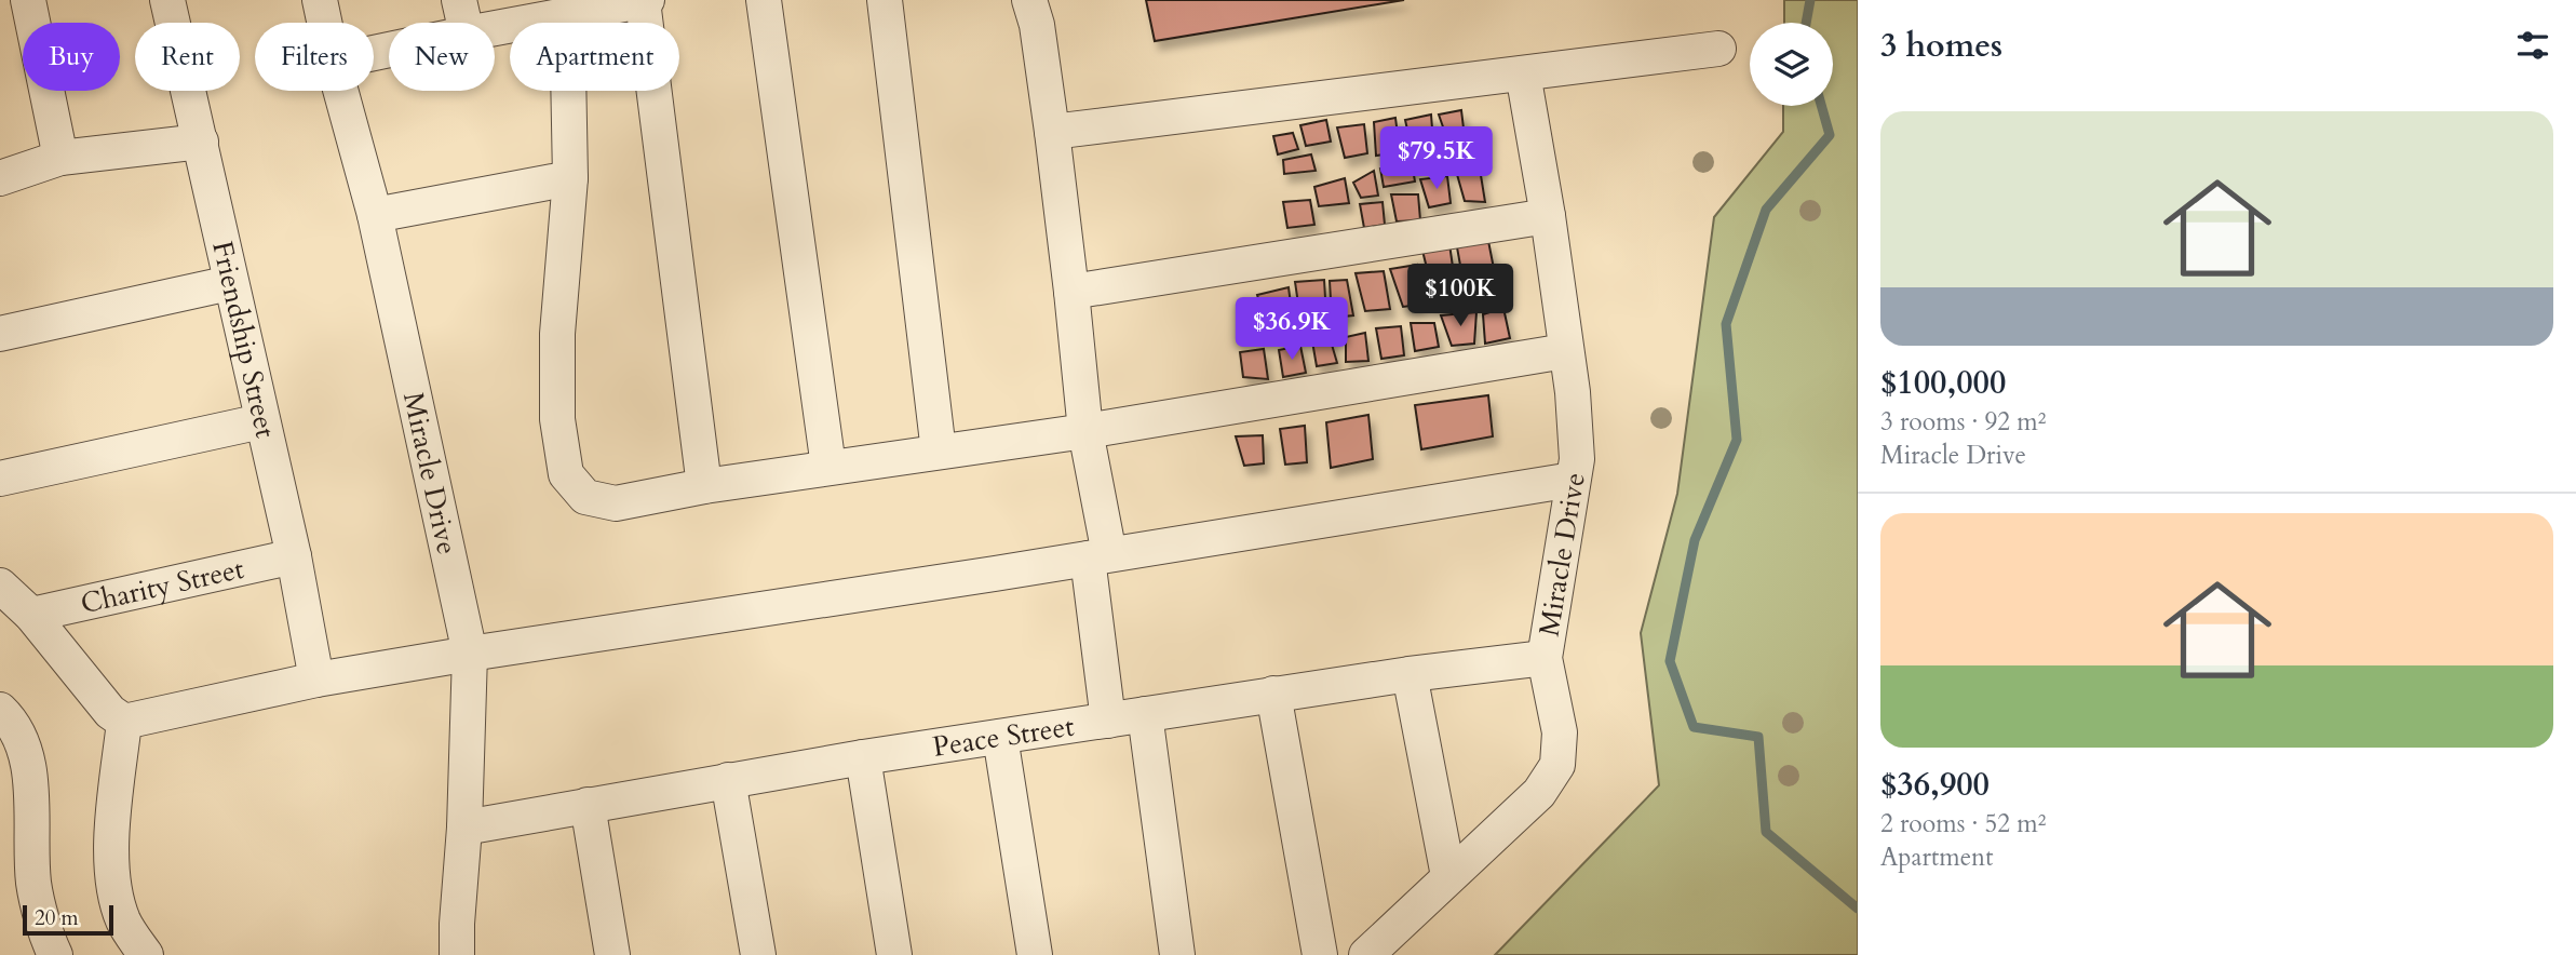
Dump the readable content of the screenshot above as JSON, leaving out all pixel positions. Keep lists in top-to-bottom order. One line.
{"streets":{"street":["Friendship Street","Miracle Drive","Charity Street","Peace Street"]},"crossings":[["Friendship Street","Charity Street"],["Miracle Drive","Peace Street"]],"scale_bar":"20 m","page":{"heading":"3 homes","chip":["Buy","Rent","Filters","New","Apartment"],"list":[{"name":"$100,000","note":"3 rooms · 92 m² · Miracle Drive"},{"name":"$36,900","note":"2 rooms · 52 m² · Apartment"}],"price":["$79.5K","$100K","$36.9K"],"scale":"20 m"}}
